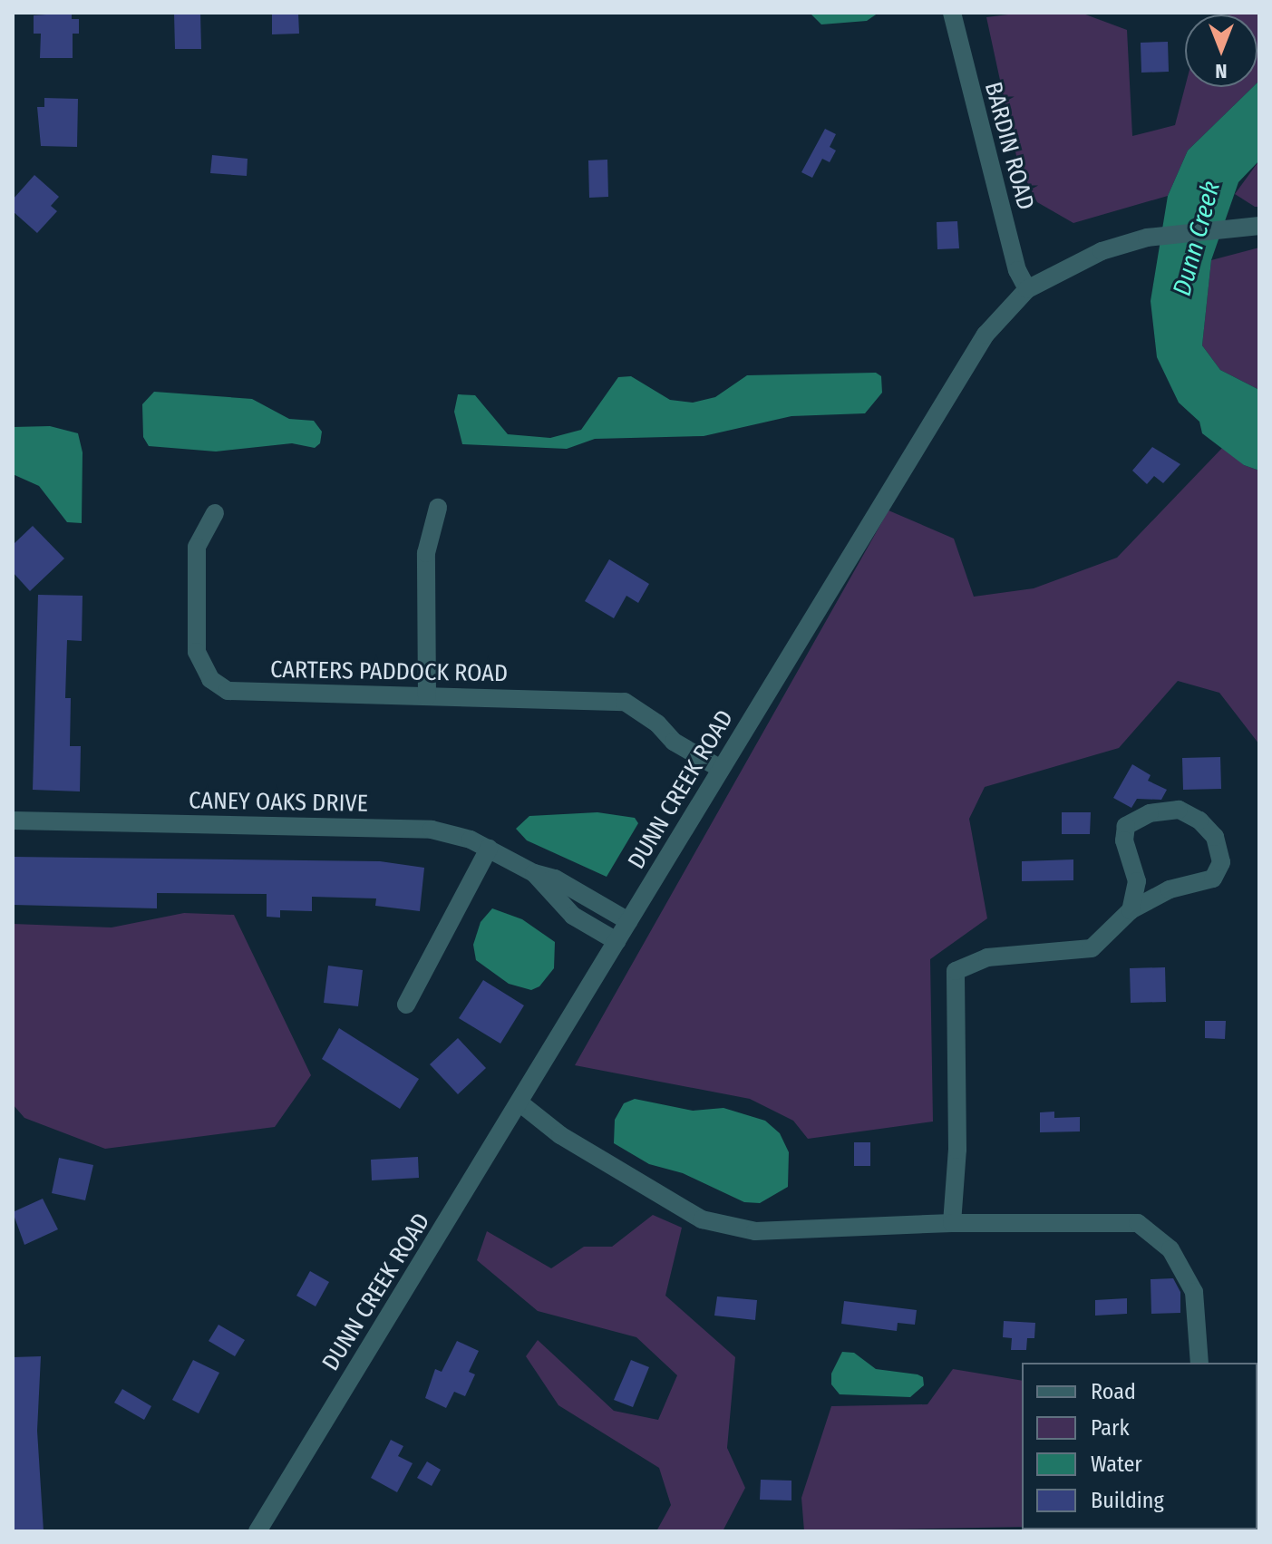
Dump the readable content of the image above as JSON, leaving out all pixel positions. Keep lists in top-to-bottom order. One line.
{"streets":{"street":["BARDIN ROAD","CARTERS PADDOCK ROAD","DUNN CREEK ROAD","CANEY OAKS DRIVE"]},"crossings":[["BARDIN ROAD","DUNN CREEK ROAD"],["CARTERS PADDOCK ROAD","DUNN CREEK ROAD"],["DUNN CREEK ROAD","CANEY OAKS DRIVE"]],"water":["Dunn Creek"],"legend":["Road","Park","Water","Building"],"north":"bottom"}
